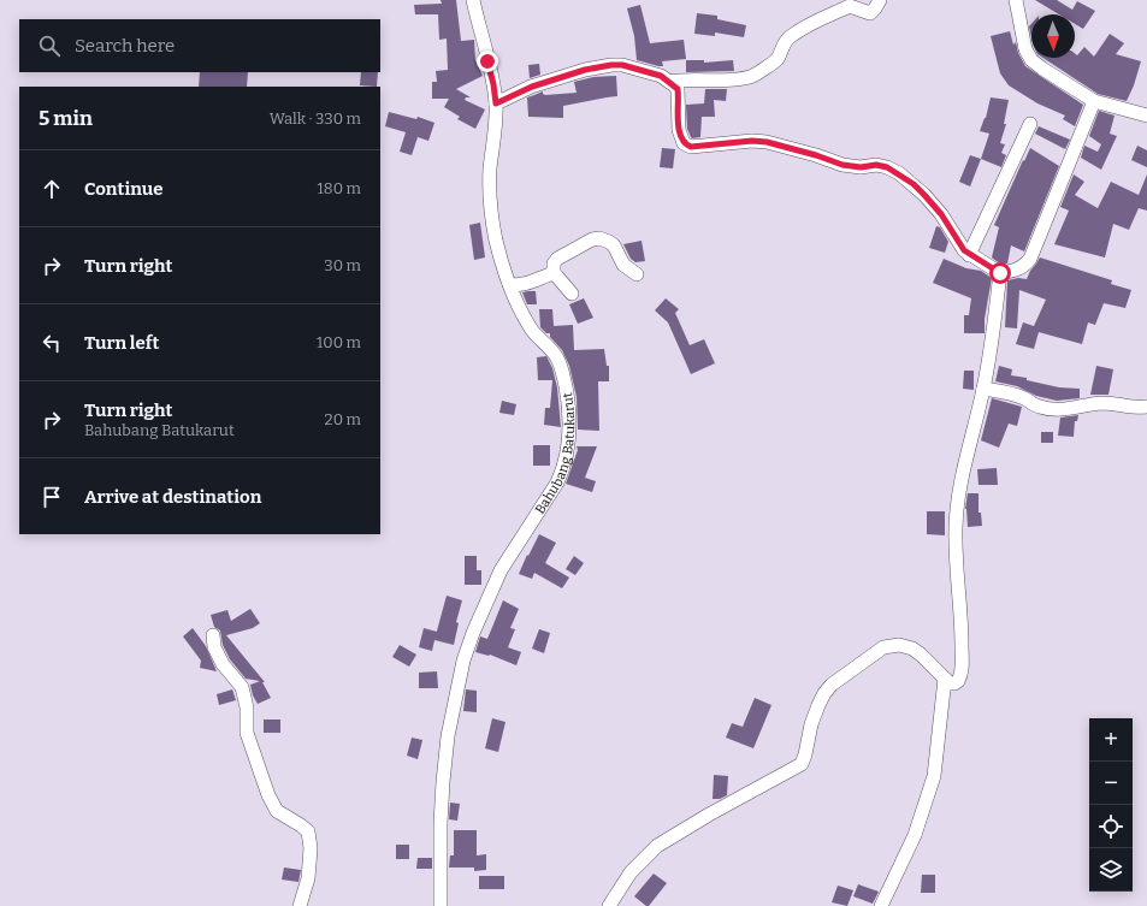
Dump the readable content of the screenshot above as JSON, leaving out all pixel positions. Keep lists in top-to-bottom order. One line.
{"streets":{"street":["Bahubang Batukarut"]},"north":"bottom","page":{"search":"Search here","heading":["5 min","Walk · 330 m"],"list":[["Continue","180 m"],["Turn right","30 m"],["Turn left","100 m"],["Turn right","Bahubang Batukarut","20 m"],"Arrive at destination"],"map_buttons":["+","−"]}}
